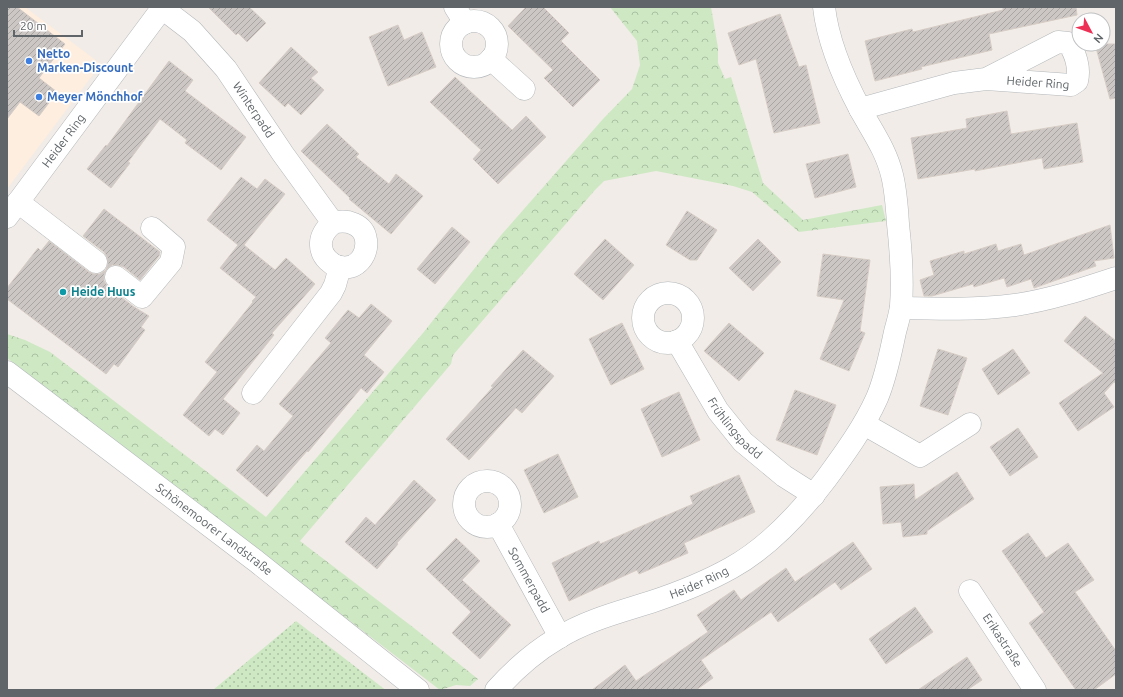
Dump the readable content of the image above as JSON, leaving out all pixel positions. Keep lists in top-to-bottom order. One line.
{"streets":{"street":["Heider Ring","Winterpadd","Frühlingspadd","Schönemoorer Landstraße","Sommerpadd","Erikastraße"]},"crossings":[["Heider Ring","Winterpadd"],["Heider Ring","Frühlingspadd"],["Heider Ring","Sommerpadd"]],"places":["Netto Marken-Discount","Meyer Mönchhof","Heide Huus"],"scale_bar":"20 m","north":"bottom right"}
